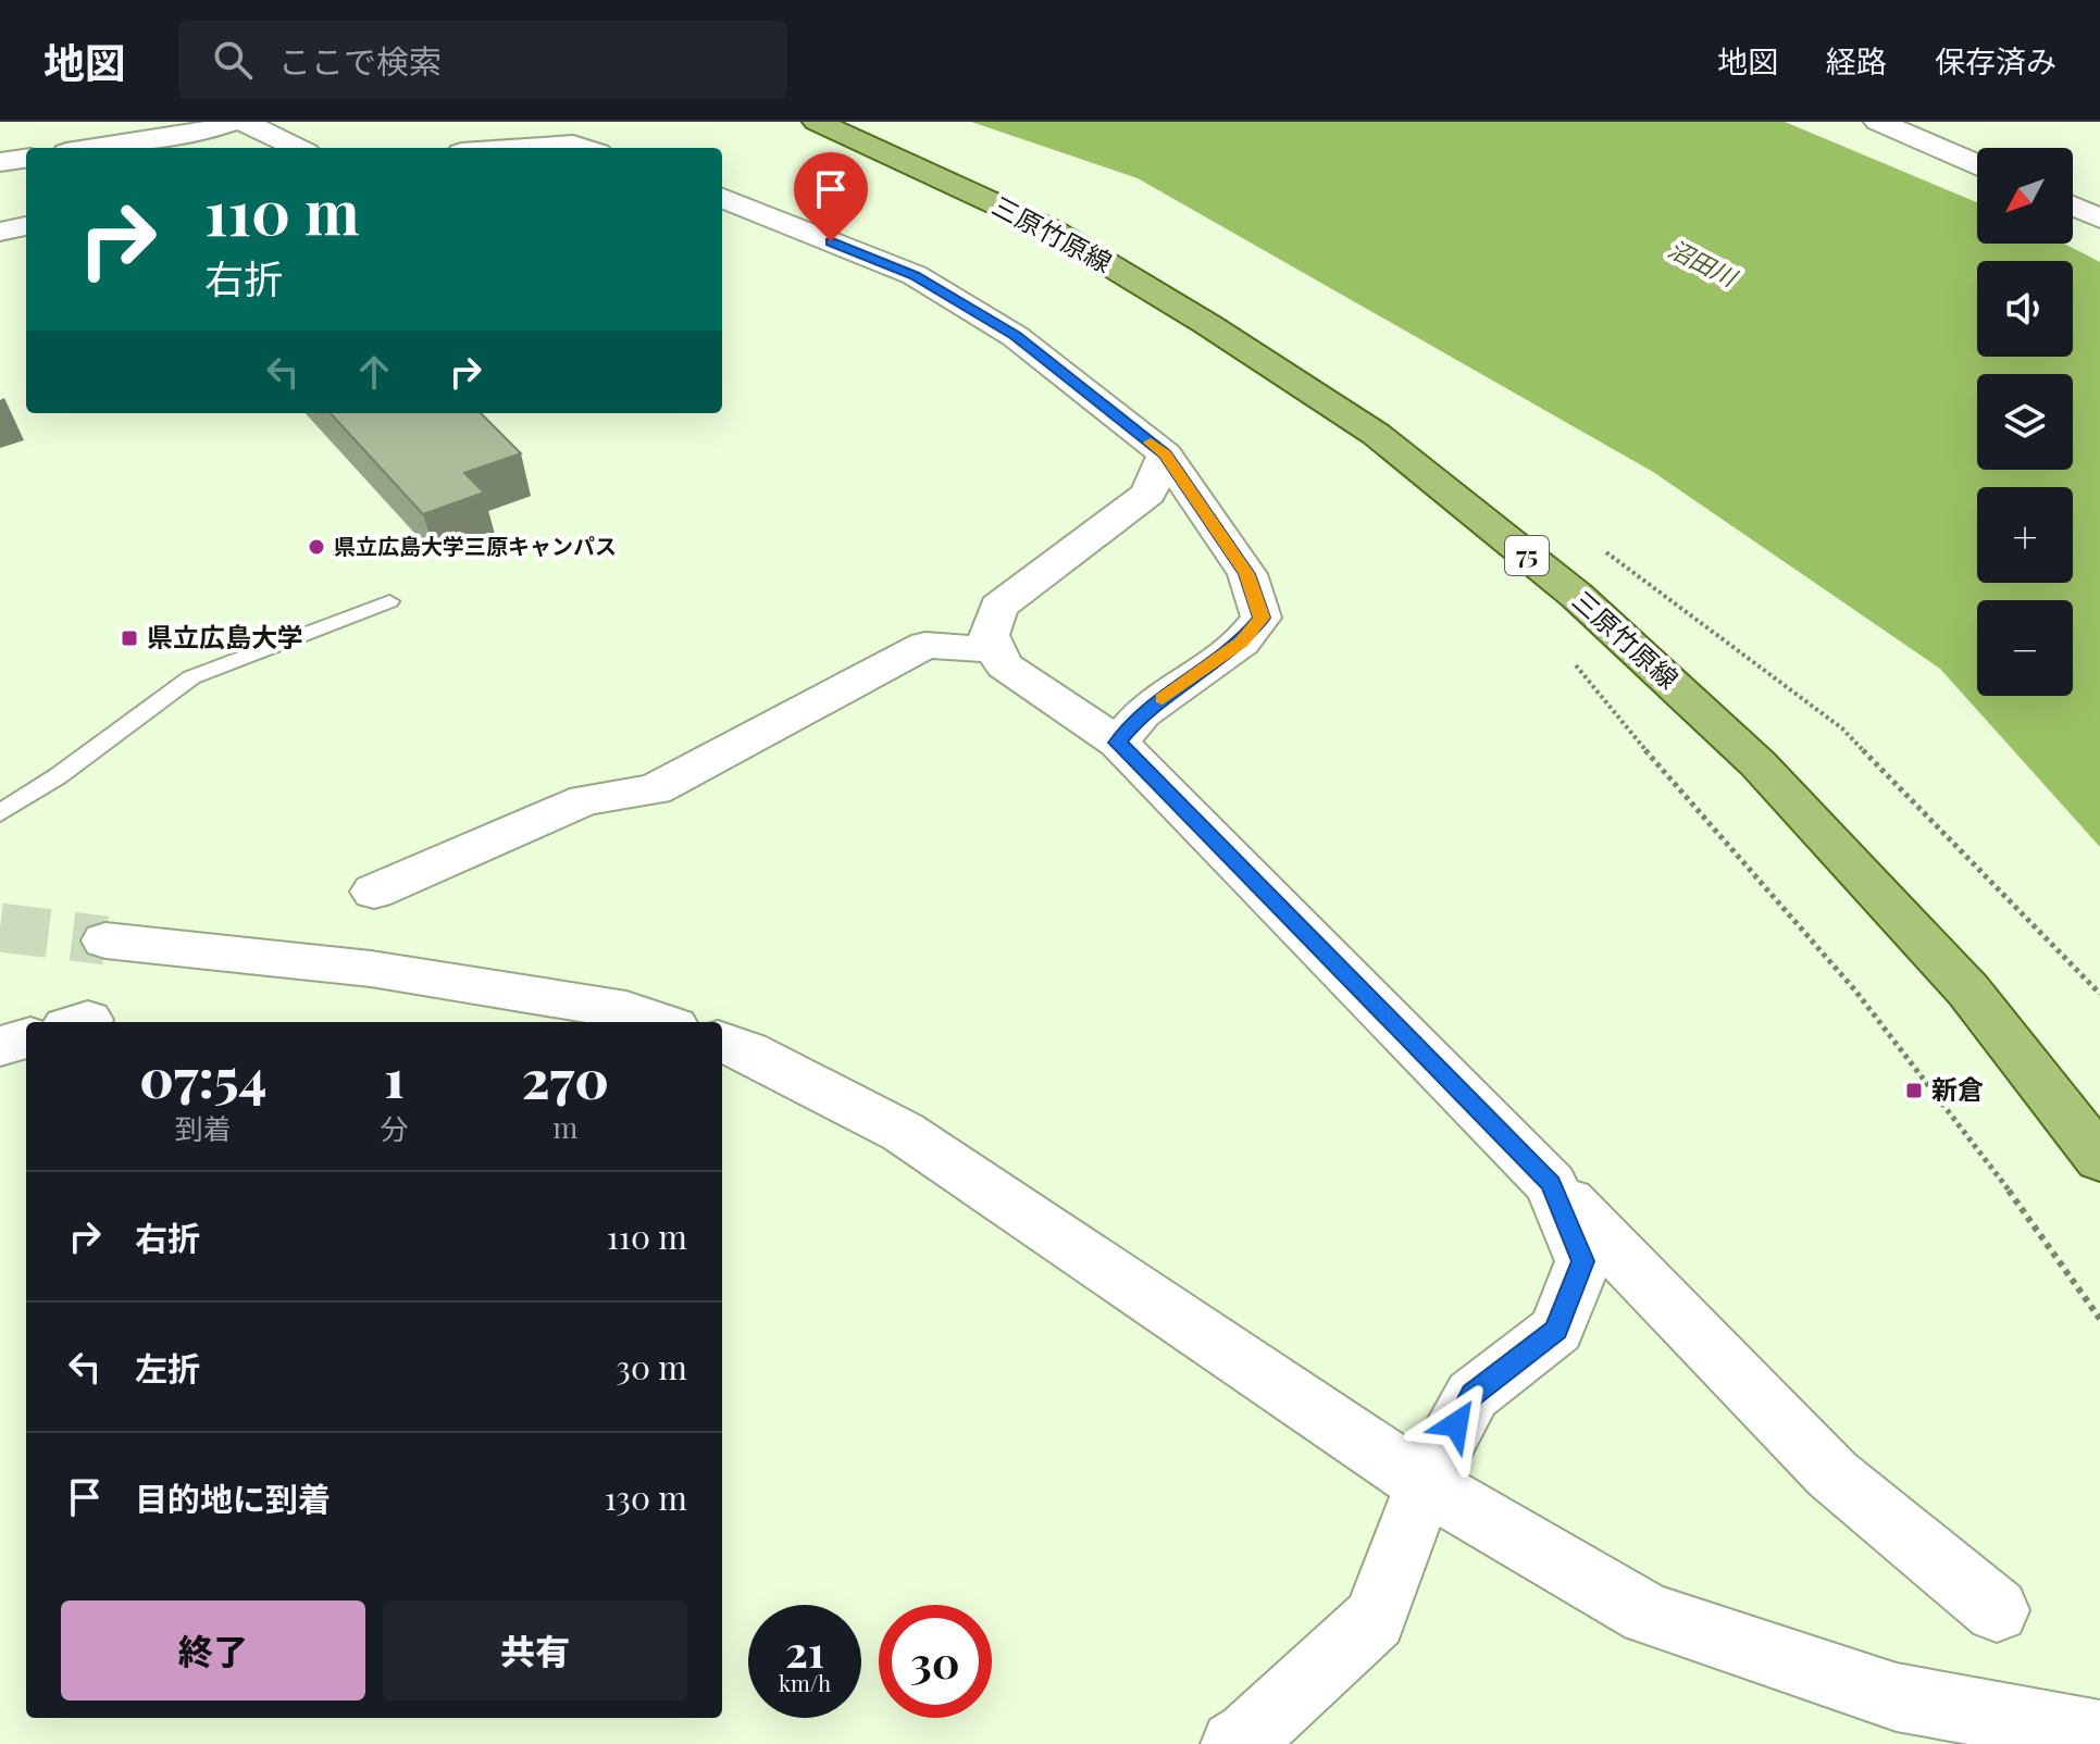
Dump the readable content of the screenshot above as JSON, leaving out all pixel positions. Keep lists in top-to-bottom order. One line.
{"streets":{"main road":["三原竹原線","75"]},"water":["沼田川"],"places":{"other":["県立広島大学三原キャンパス"],"transit":["県立広島大学","新倉"]},"north":"bottom left","page":{"header":"地図","search":"ここで検索","nav":["地図","経路","保存済み"],"map_buttons":["+","−"],"turn":["110 m","右折"],"eta":["07:54","到着","1","分","270","m"],"list":[{"name":"右折","value":"110 m"},{"name":"左折","value":"30 m"},{"name":"目的地に到着","value":"130 m"}],"buttons":["終了","共有"],"speed":"21 km/h","limit":"30"}}
